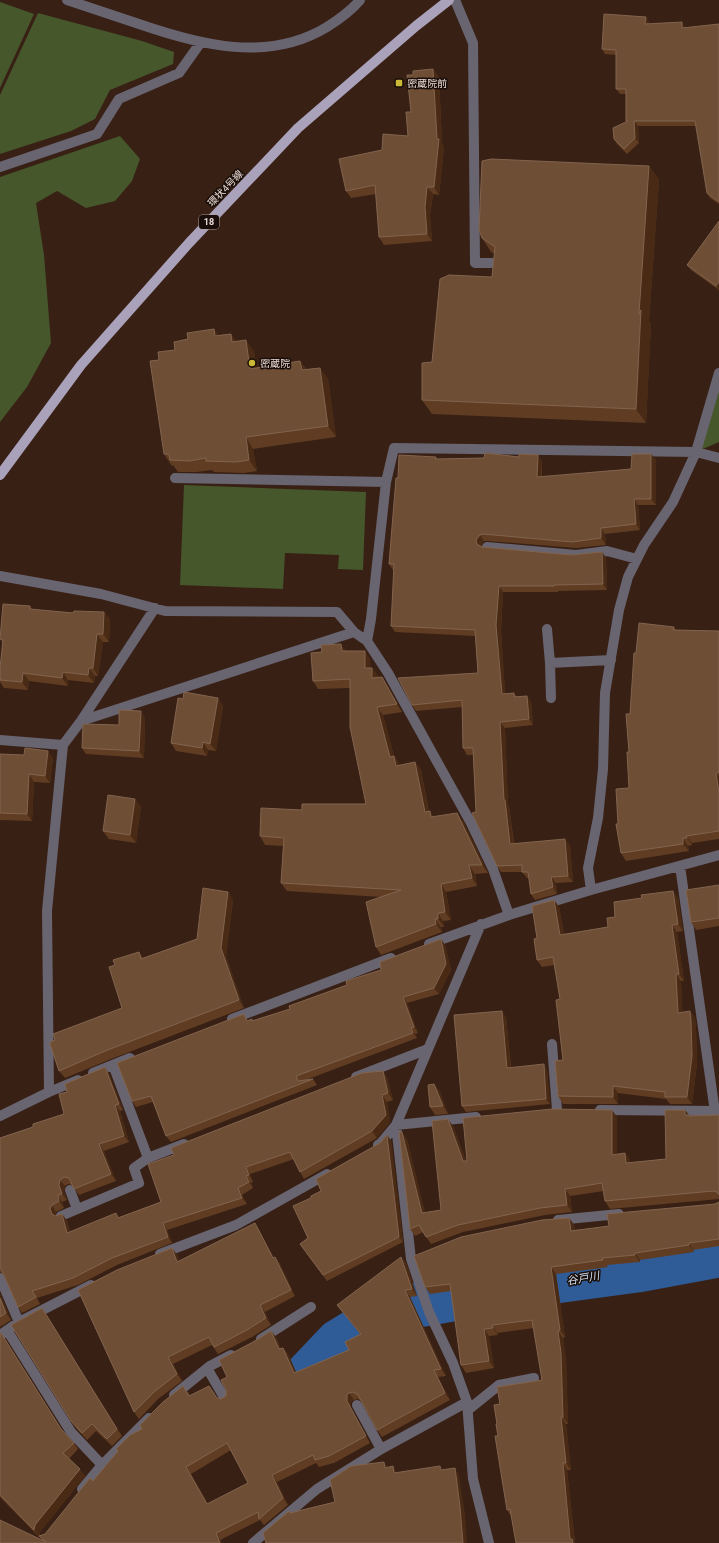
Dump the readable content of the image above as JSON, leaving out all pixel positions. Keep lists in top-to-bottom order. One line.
{"streets":{"main road":["環状4号線","18"]},"water":["谷戸川"],"places":{"transit":["密蔵院前"],"other":["密蔵院"]}}
